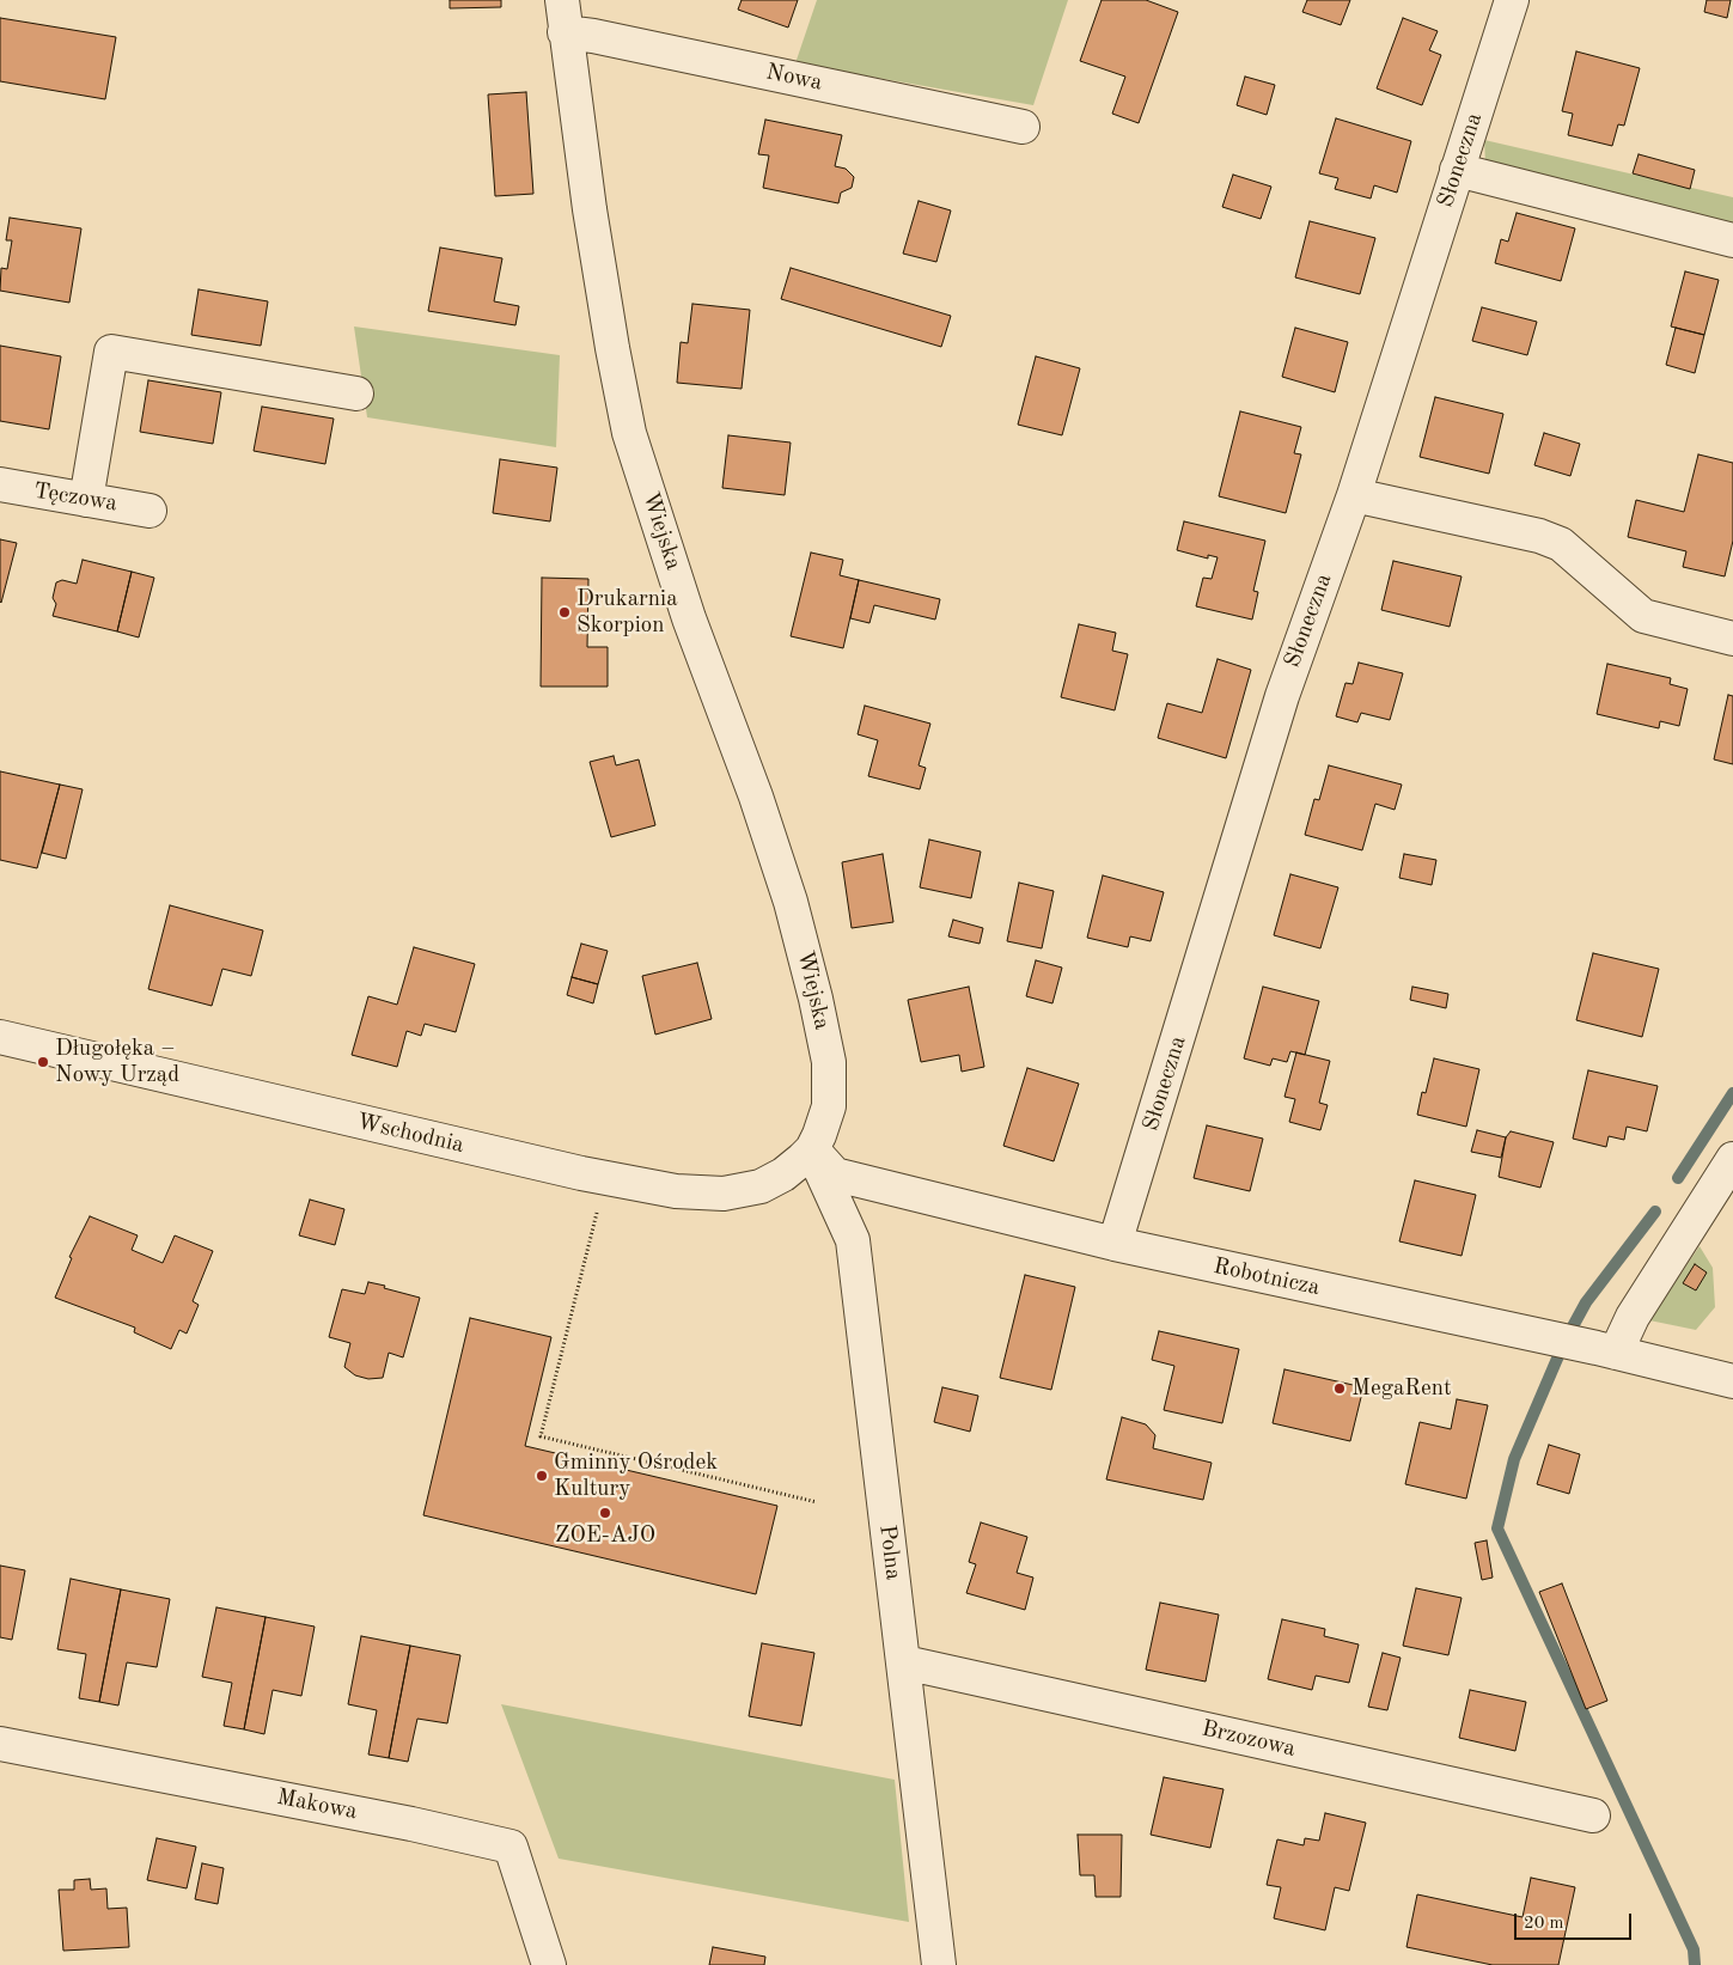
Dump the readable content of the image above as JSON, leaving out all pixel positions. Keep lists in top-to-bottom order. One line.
{"streets":{"street":["Nowa","Słoneczna","Tęczowa","Wiejska","Wschodnia","Robotnicza","Polna","Brzozowa","Makowa"]},"crossings":[["Nowa","Wiejska"],["Słoneczna","Robotnicza"],["Wiejska","Wschodnia"],["Wiejska","Robotnicza"],["Wiejska","Polna"],["Wschodnia","Robotnicza"],["Wschodnia","Polna"],["Robotnicza","Polna"],["Polna","Brzozowa"]],"places":["Drukarnia Skorpion","Długołęka – Nowy Urząd","MegaRent","Gminny Ośrodek Kultury","ZOE-AJO"],"scale_bar":"20 m"}
